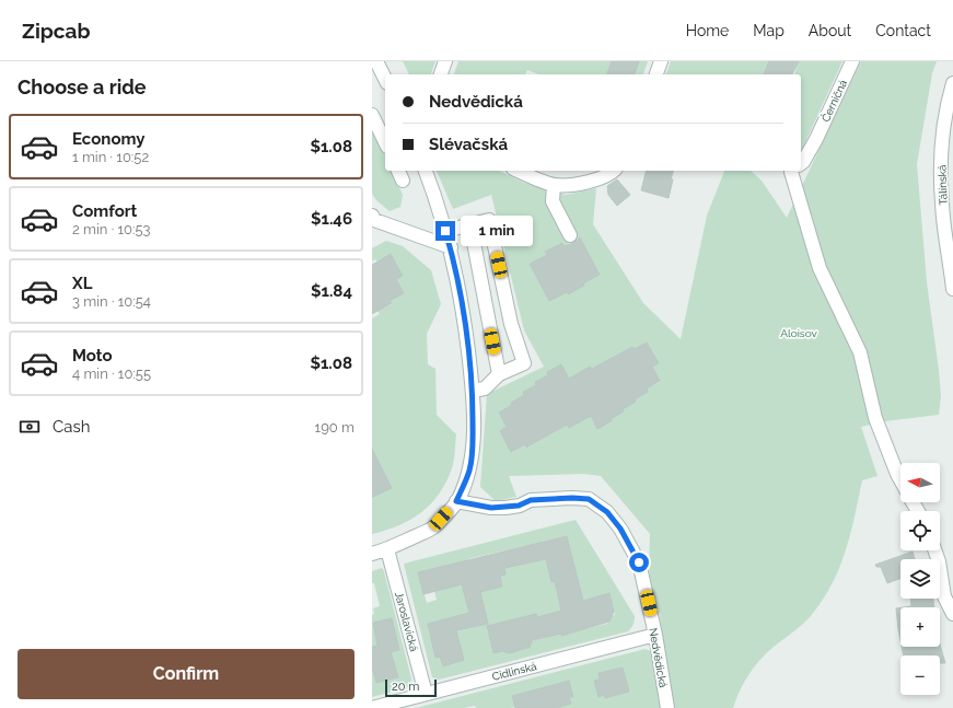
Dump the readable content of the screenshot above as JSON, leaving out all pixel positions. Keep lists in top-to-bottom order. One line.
{"streets":{"street":["Černičná","Tálínská","Jaroslavická","Nedvědická","Cidlinská"]},"crossings":[["Jaroslavická","Cidlinská"],["Nedvědická","Cidlinská"]],"parks":["Aloisov"],"scale_bar":"20 m","north":"left","page":{"header":"Zipcab","nav":["Home","Map","About","Contact"],"heading":"Choose a ride","banner":["Nedvědická","Slévačská"],"list":[{"name":"Economy","note":"1 min · 10:52","value":"$1.08"},{"name":"Comfort","note":"2 min · 10:53","value":"$1.46"},{"name":"XL","note":"3 min · 10:54","value":"$1.84"},{"name":"Moto","note":"4 min · 10:55","value":"$1.08"}],"bubble":"1 min","pay":["Cash","190 m"],"map_buttons":["+","−"],"buttons":"Confirm","scale":"20 m"}}
